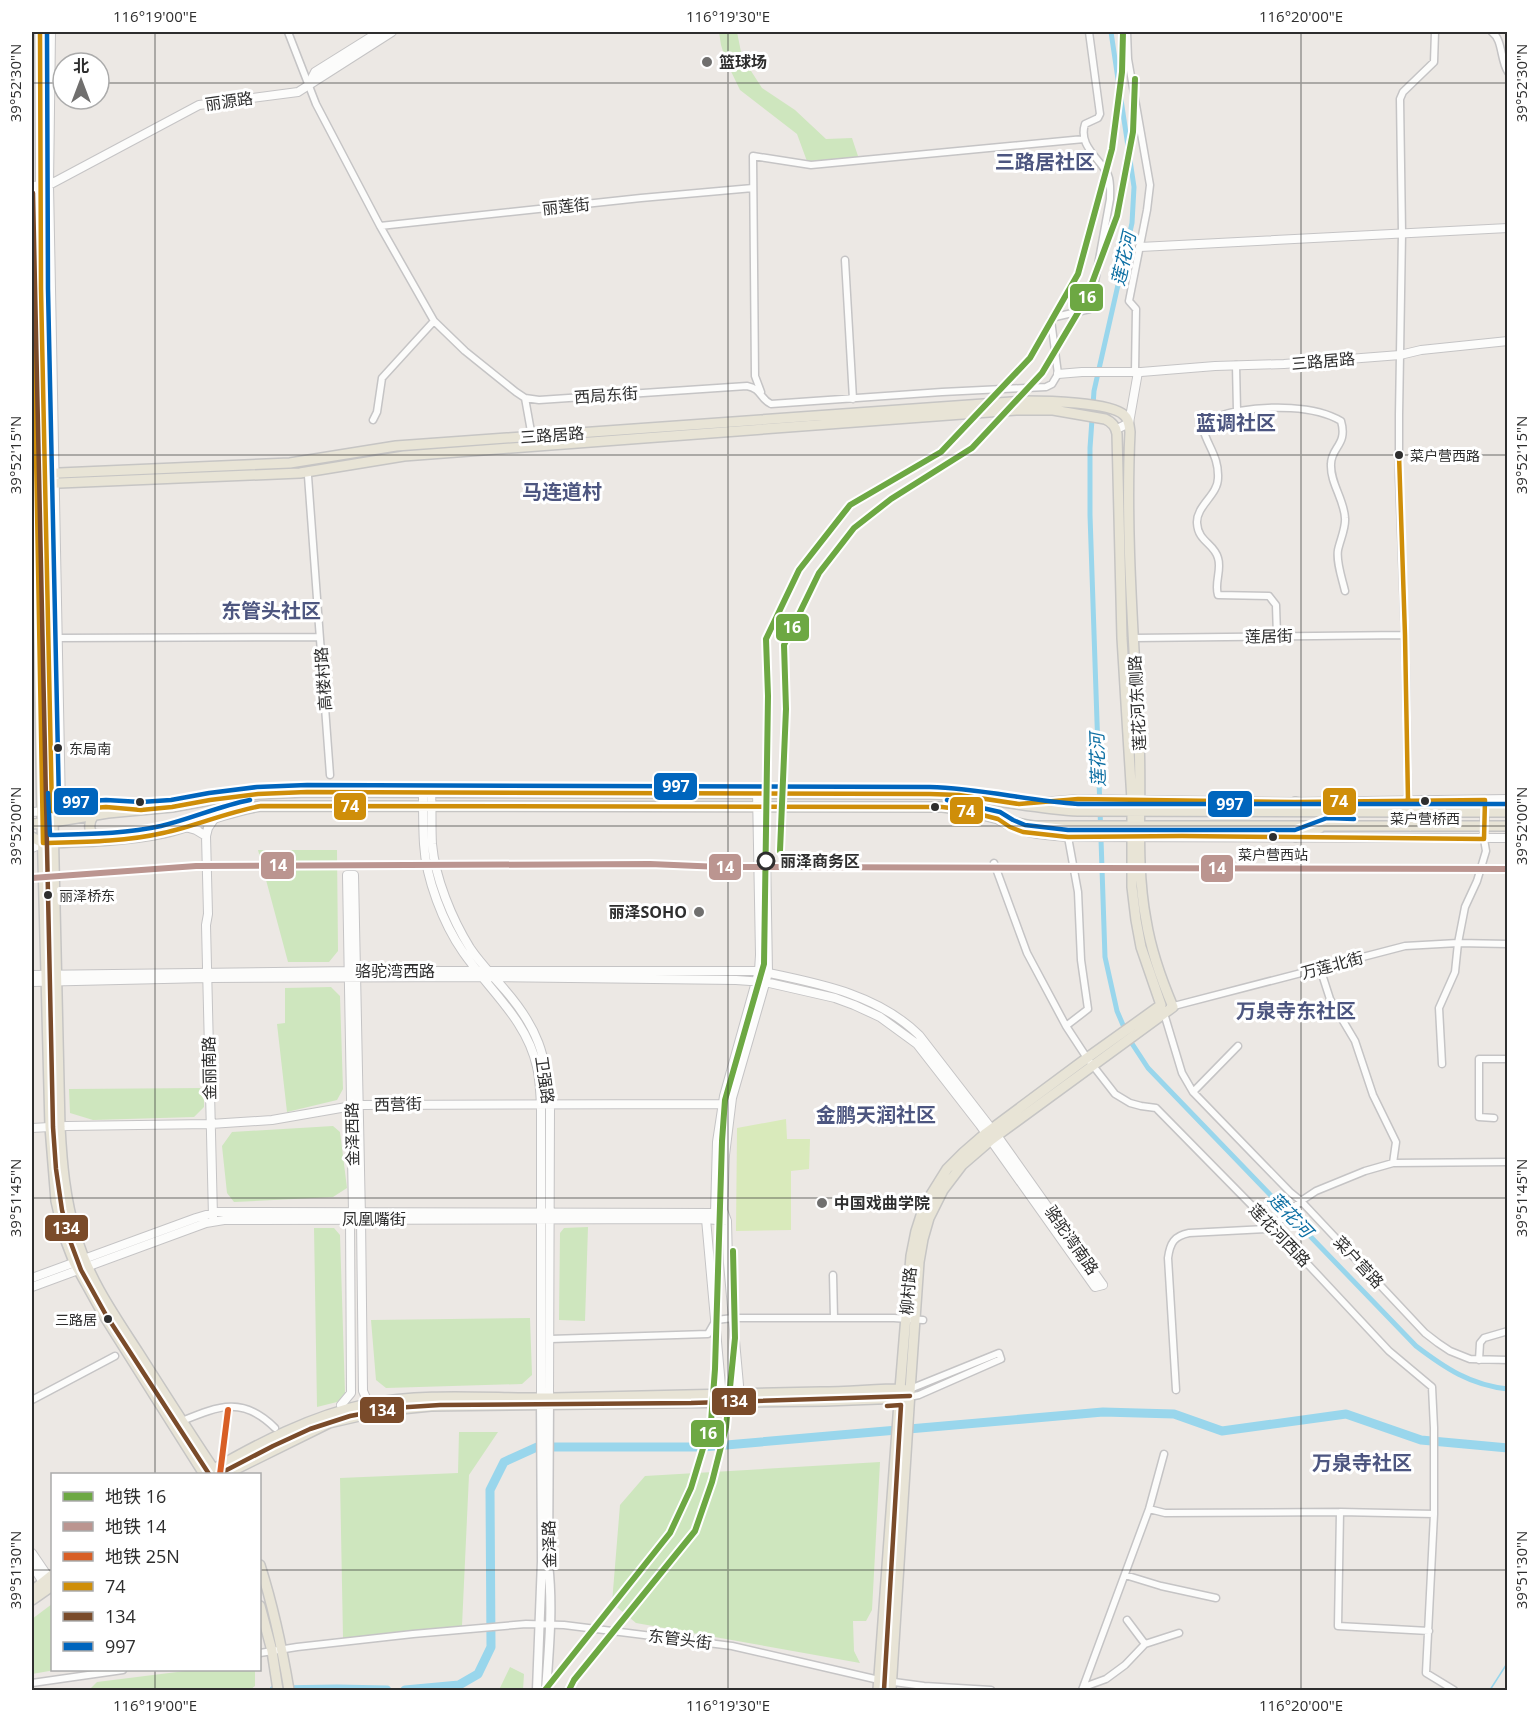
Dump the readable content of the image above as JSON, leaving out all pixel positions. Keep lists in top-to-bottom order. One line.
{"streets":{"main road":["三路居路","莲花河东侧路","柳村路","金泽路"],"street":["丽源路","丽莲街","西局东街","莲居街","高楼村路","万莲北街","骆驼湾西路","金丽南路","卫强路","西营街","金泽西路","凤凰嘴街","莲花河西路","骆驼湾南路","菜户营路","东管头街"]},"crossings":[["三路居路","西局东街"],["莲居街","莲花河东侧路"],["莲花河东侧路","万莲北街"],["莲花河东侧路","菜户营路"],["莲花河东侧路","柳村路"],["万莲北街","柳村路"],["骆驼湾西路","金丽南路"],["骆驼湾西路","卫强路"],["骆驼湾西路","金泽西路"],["骆驼湾西路","骆驼湾南路"],["金丽南路","西营街"],["金丽南路","凤凰嘴街"],["卫强路","西营街"],["卫强路","凤凰嘴街"],["卫强路","金泽路"],["西营街","金泽西路"],["金泽西路","凤凰嘴街"],["莲花河西路","柳村路"],["骆驼湾南路","柳村路"],["菜户营路","柳村路"],["柳村路","东管头街"],["金泽路","东管头街"]],"districts":["三路居社区","蓝调社区","马连道村","东管头社区","万泉寺东社区","金鹏天润社区","万泉寺社区"],"water":["莲花河"],"places":["篮球场","菜户营西路","东局南","菜户营桥西","菜户营西站","丽泽商务区","丽泽桥东","丽泽SOHO","中国戏曲学院","三路居"],"lines":["metro line 16","transit line 74","transit line 997","transit line 134","metro line 14","metro line 25N"],"legend":["地铁 16","地铁 14","地铁 25N","74","134","997"],"north":"top","coordinates":["116°19'00\"E","116°19'30\"E","116°20'00\"E","39°52'30\"N","39°52'15\"N","39°52'00\"N","39°51'45\"N","39°51'30\"N"]}
